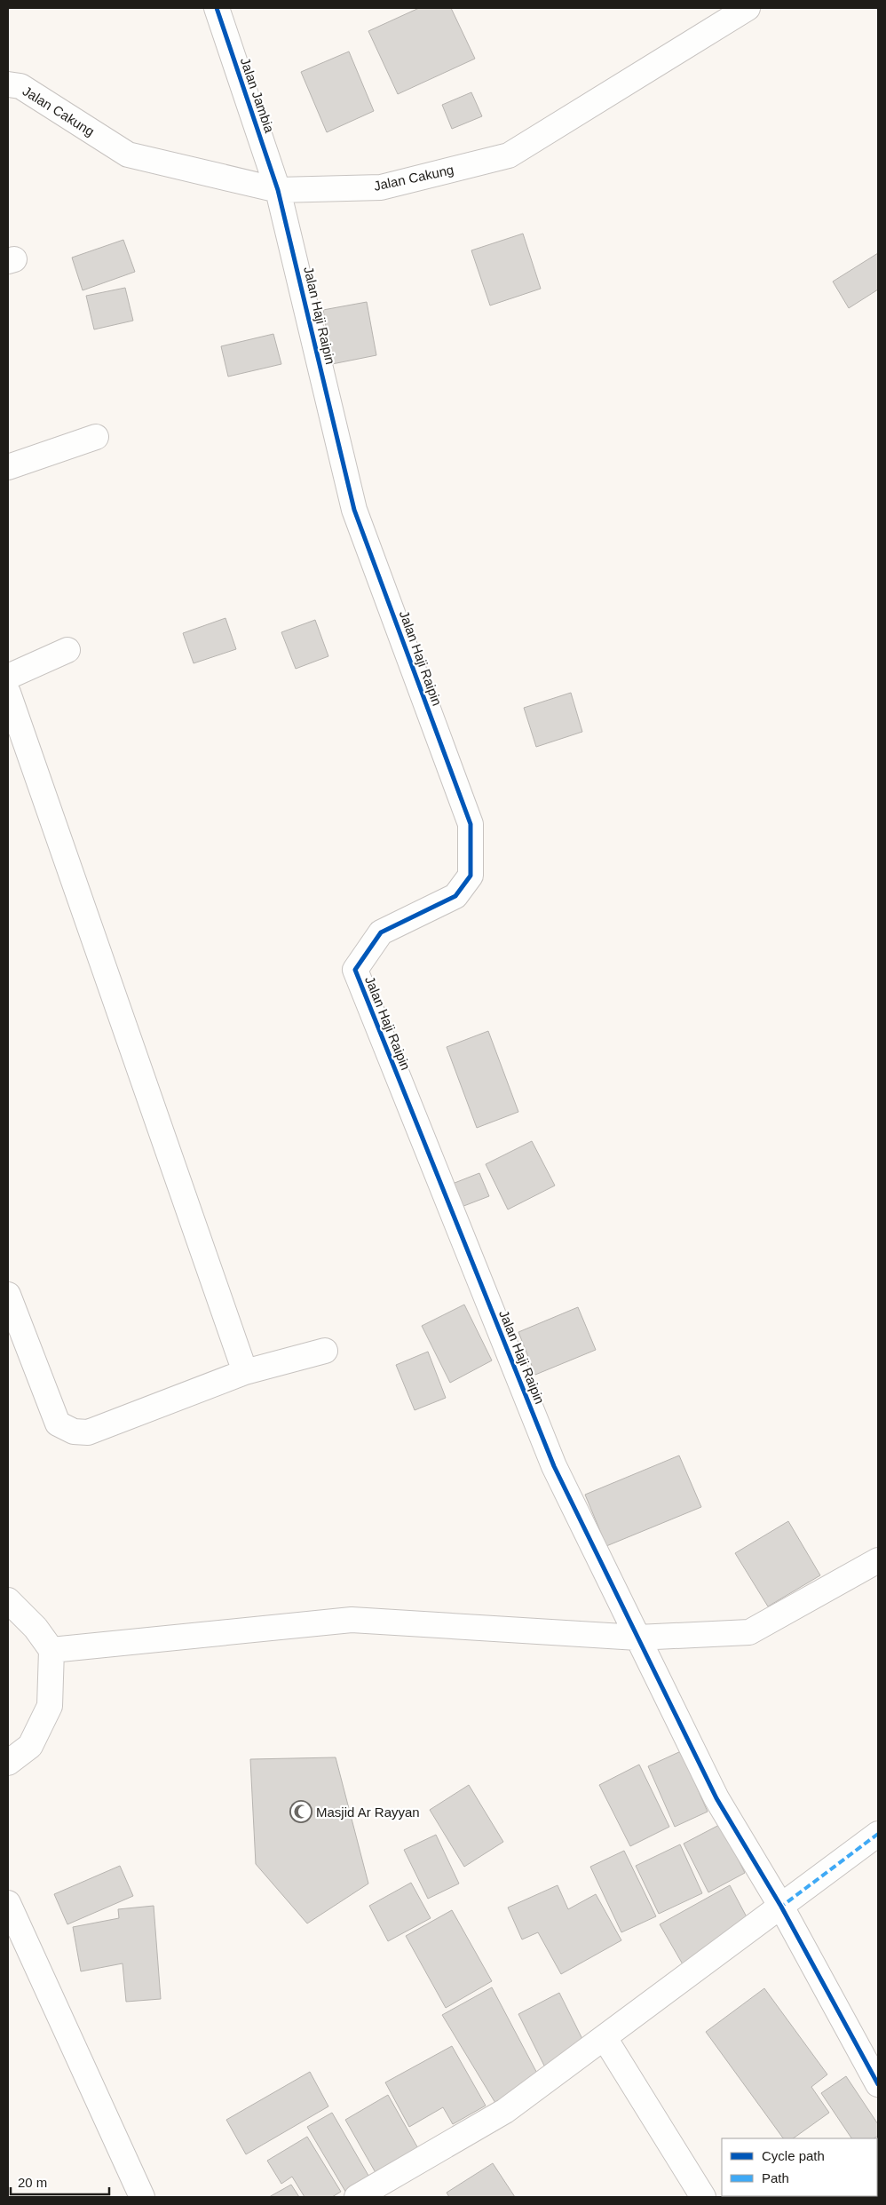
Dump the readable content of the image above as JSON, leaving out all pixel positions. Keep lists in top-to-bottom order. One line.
{"streets":{"street":["Jalan Jambia","Jalan Cakung","Jalan Haji Raipin"]},"crossings":[["Jalan Jambia","Jalan Cakung"],["Jalan Jambia","Jalan Haji Raipin"],["Jalan Cakung","Jalan Haji Raipin"]],"places":{"mosque":["Masjid Ar Rayyan"]},"legend":["Cycle path","Path"],"scale_bar":"20 m"}
